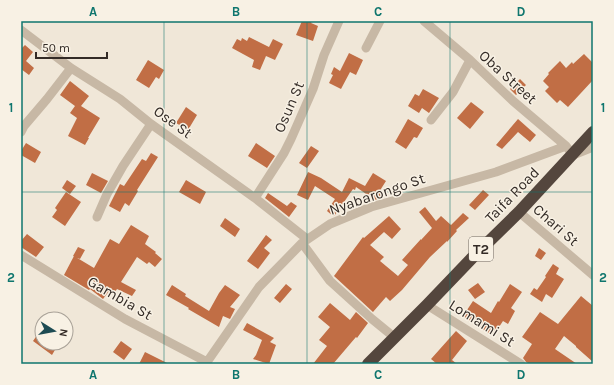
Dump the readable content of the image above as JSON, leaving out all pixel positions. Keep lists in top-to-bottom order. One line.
{"streets":{"highway":["Taifa Road","T2"],"street":["Oba Street","Osun St","Ose St","Nyabarongo St","Chari St","Gambia St","Lomami St"]},"crossings":[["Oba Street","Nyabarongo St"],["Oba Street","Taifa Road"],["Osun St","Ose St"],["Ose St","Nyabarongo St"],["Ose St","Taifa Road"],["Nyabarongo St","Taifa Road"],["Nyabarongo St","Gambia St"],["Taifa Road","Chari St"],["Taifa Road","Lomami St"]],"scale_bar":"50 m","north":"right","grid":{"columns":["A","B","C","D"],"rows":["1","2"]}}
